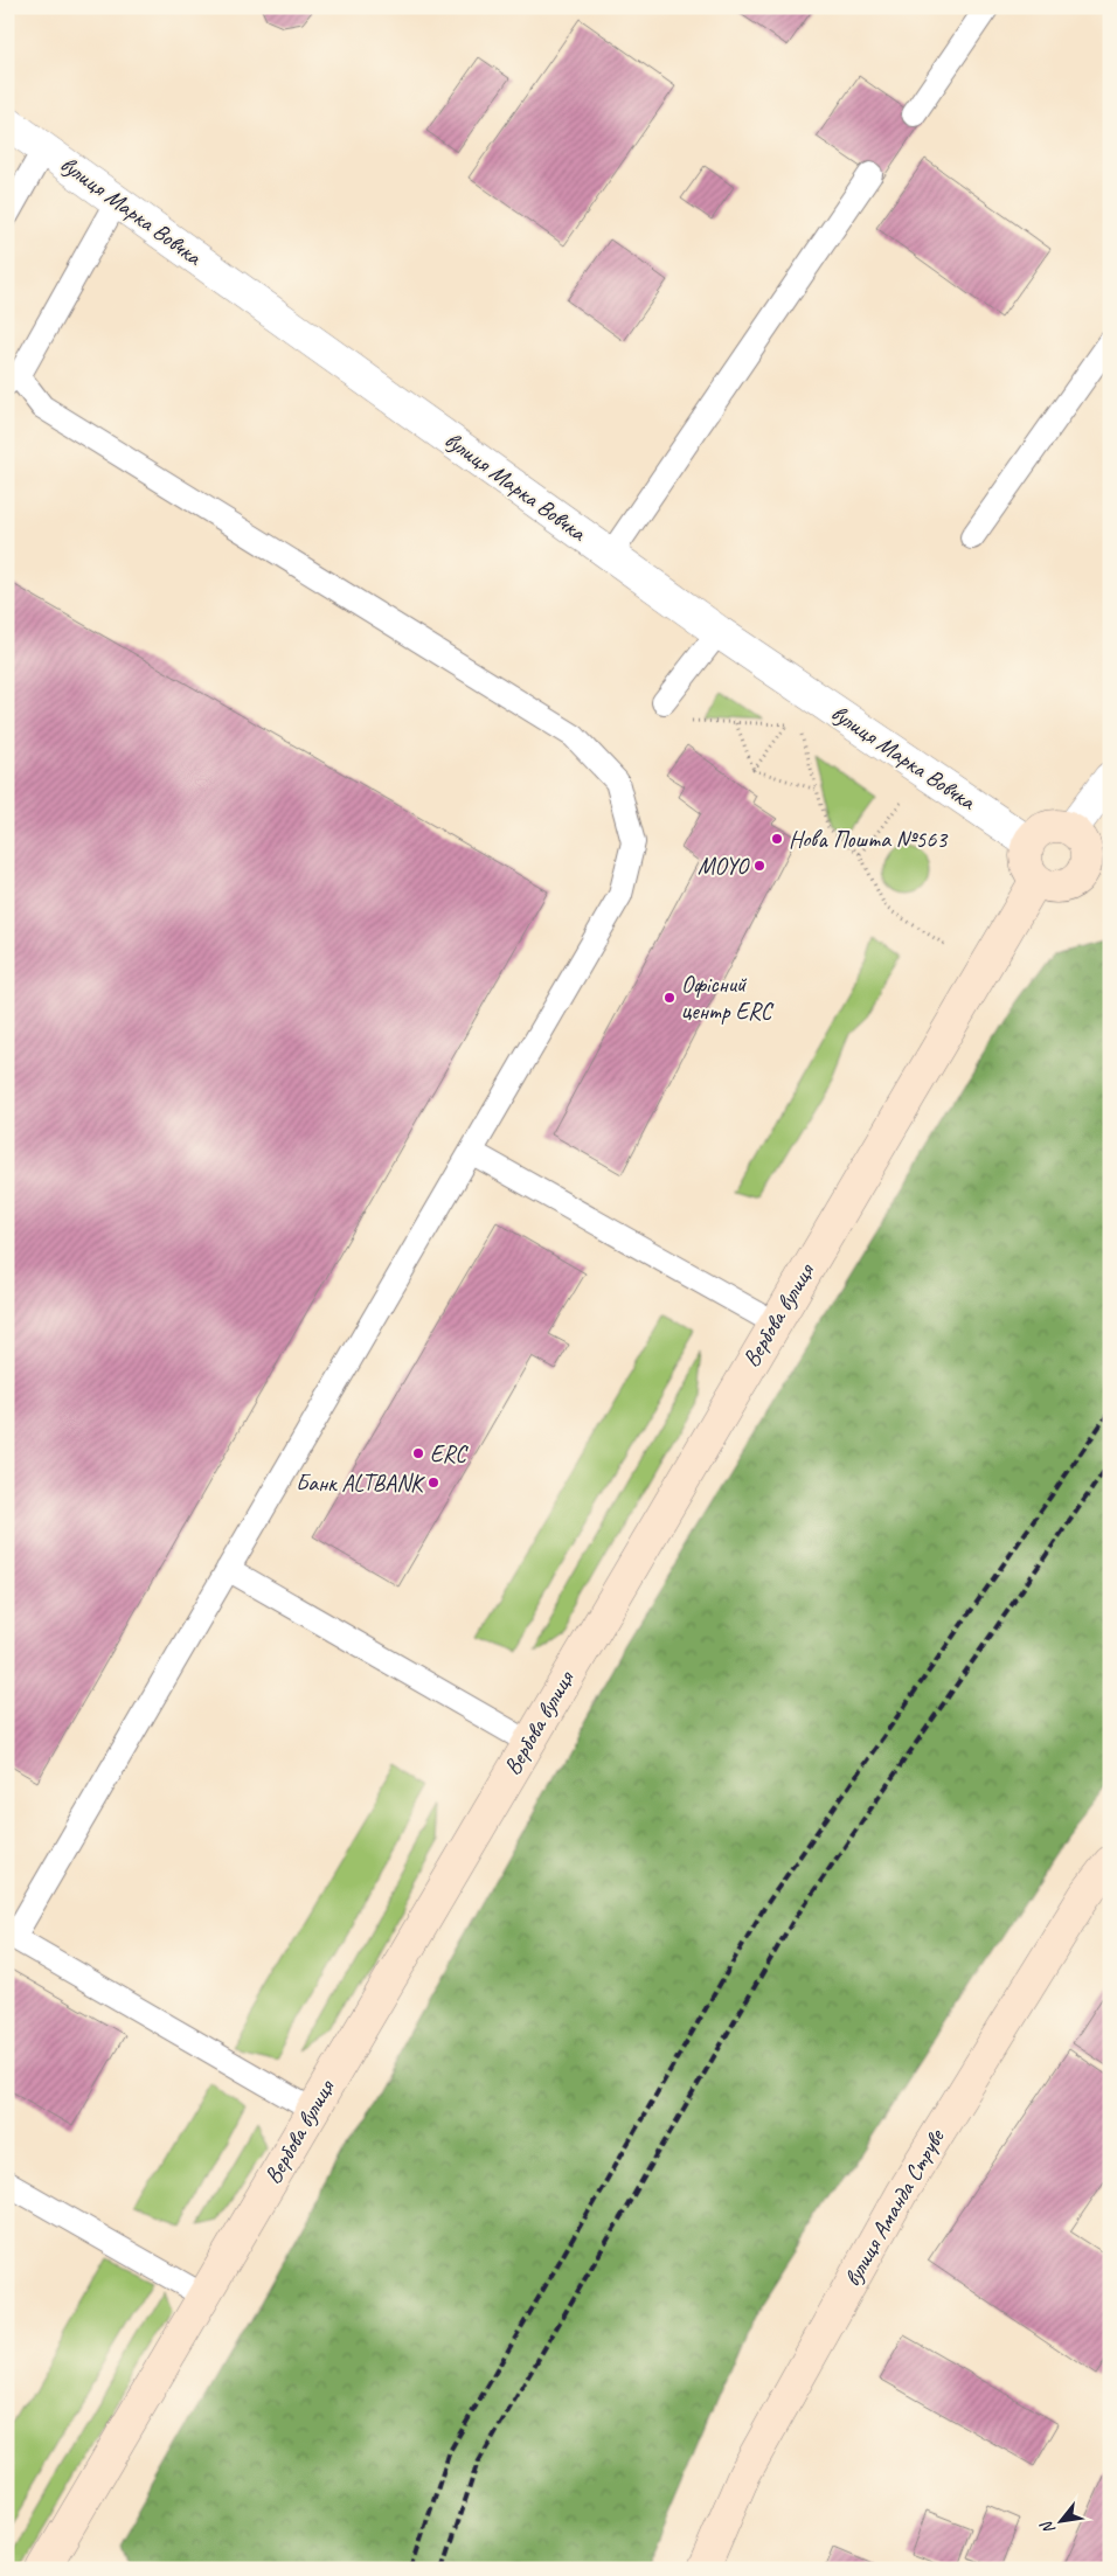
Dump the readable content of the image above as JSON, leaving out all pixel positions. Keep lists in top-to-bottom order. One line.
{"streets":{"main road":["Вербова вулиця","вулиця Аманда Струве"],"street":["вулиця Марка Вовчка"]},"crossings":[["вулиця Марка Вовчка","Вербова вулиця"]],"places":["Нова Пошта №563","MOYO","Офісний центр ERC","ERC","Банк ALTBANK"],"north":"bottom left"}
